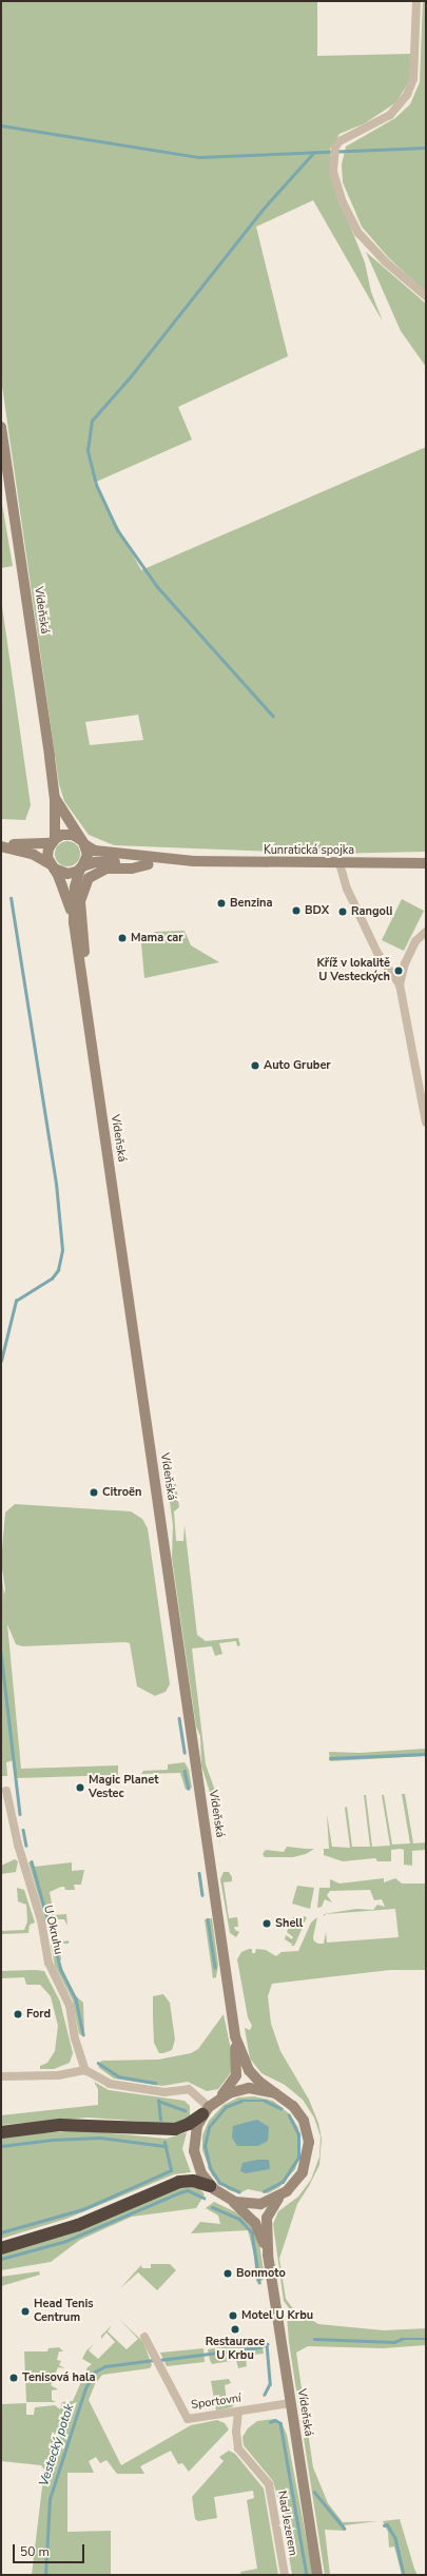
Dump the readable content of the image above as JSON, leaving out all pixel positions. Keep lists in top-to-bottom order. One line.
{"streets":{"main road":["Vídeňská","Kunratická spojka"],"street":["U Okruhu","Sportovní","Nad Jezerem"]},"crossings":[["Vídeňská","Kunratická spojka"],["Vídeňská","Sportovní"],["Sportovní","Nad Jezerem"]],"water":["Vestecký potok"],"places":["Benzina","BDX","Rangoli","Mama car","Kříž v lokalitě U Vesteckých","Auto Gruber","Citroën","Magic Planet Vestec","Shell","Ford","Bonmoto","Head Tenis Centrum","Motel U Krbu","Restaurace U Krbu","Tenisová hala"],"scale_bar":"50 m"}
